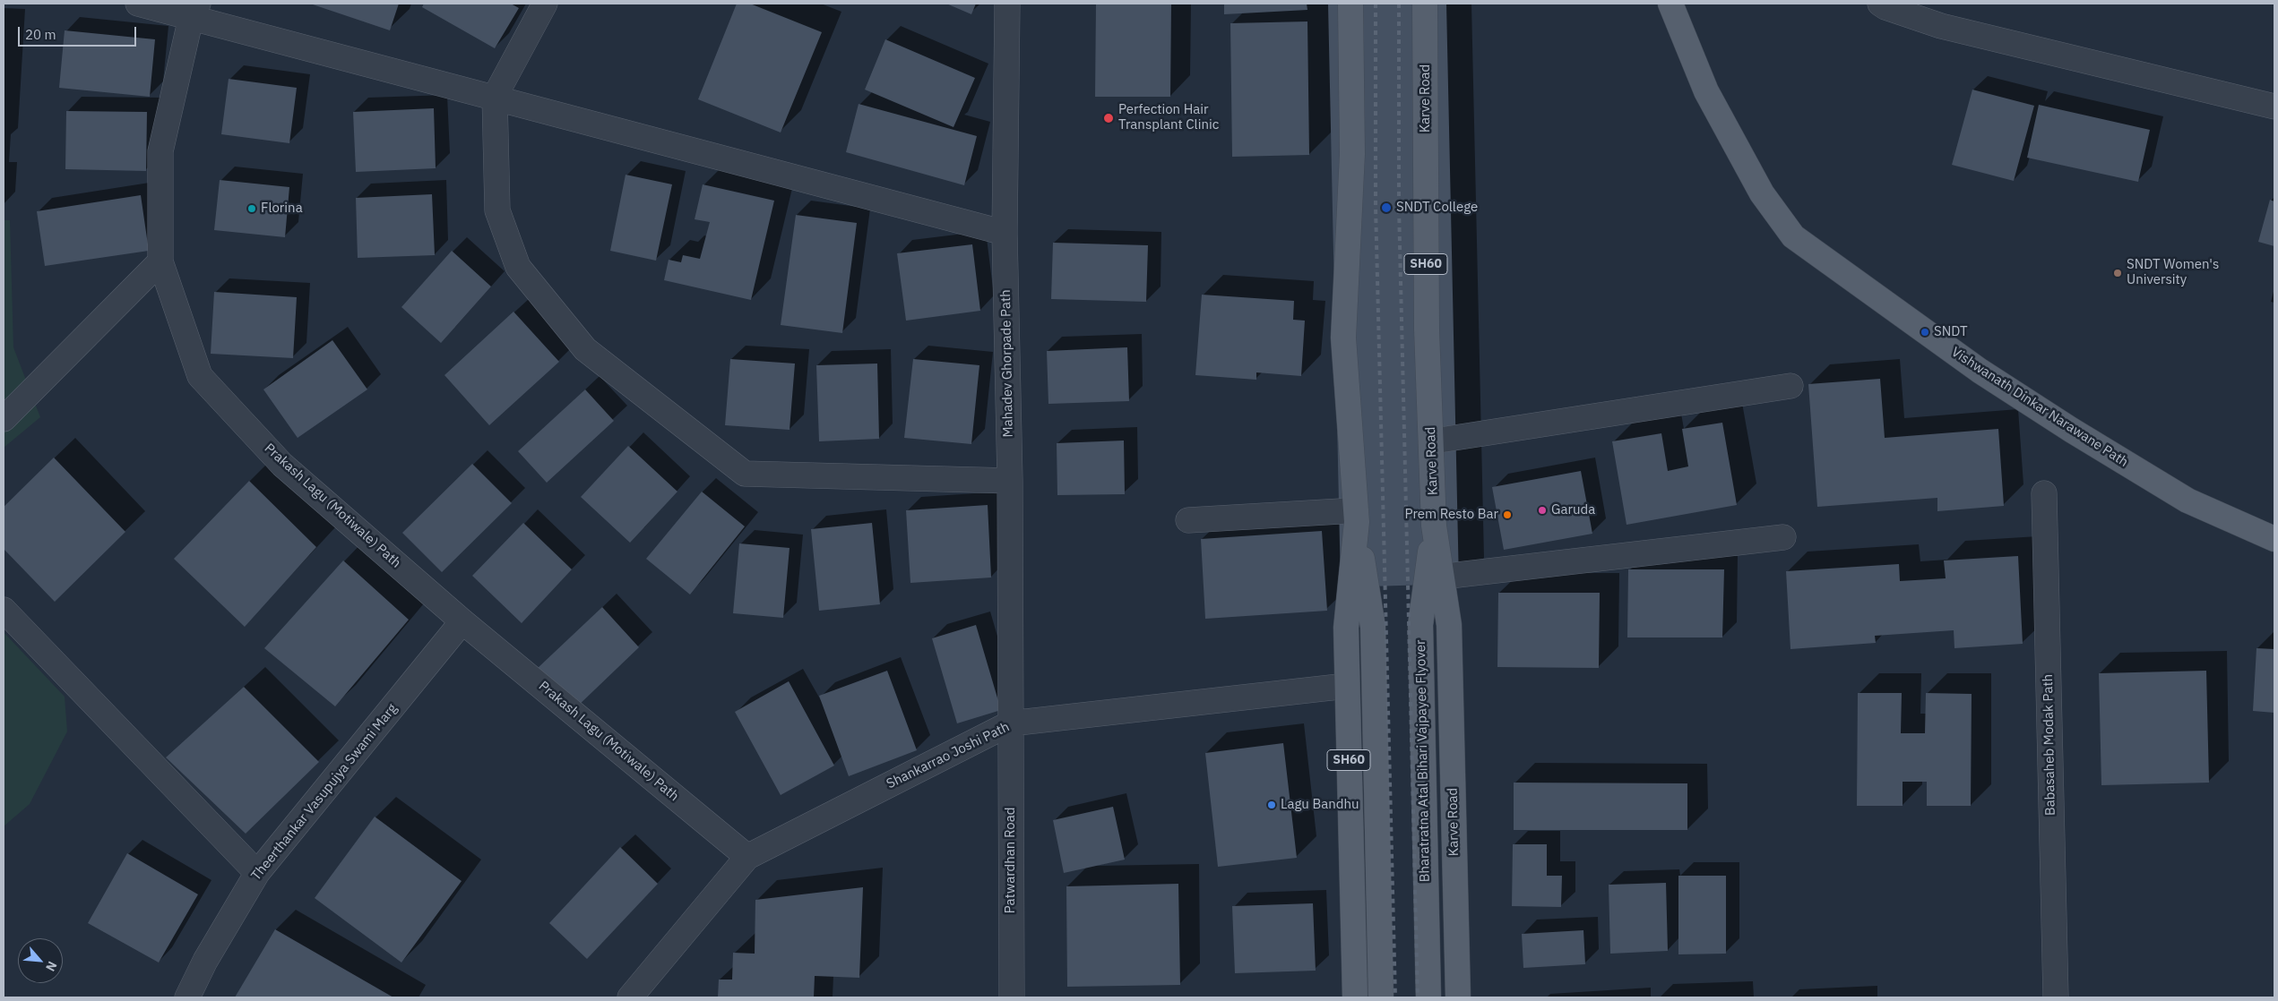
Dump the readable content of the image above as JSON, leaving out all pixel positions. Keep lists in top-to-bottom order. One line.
{"streets":{"main road":["Karve Road","SH60","Vishwanath Dinkar Narawane Path","Bharatratna Atal Bihari Vajpayee Flyover"],"street":["Mahadev Ghorpade Path","Prakash Lagu (Motiwale) Path","Babasaheb Modak Path","Shankarrao Joshi Path","Theerthankar Vasupujya Swami Marg","Patwardhan Road"]},"crossings":[["Karve Road","Bharatratna Atal Bihari Vajpayee Flyover"],["SH60","Shankarrao Joshi Path"],["Mahadev Ghorpade Path","Shankarrao Joshi Path"],["Mahadev Ghorpade Path","Patwardhan Road"],["Prakash Lagu (Motiwale) Path","Shankarrao Joshi Path"],["Prakash Lagu (Motiwale) Path","Theerthankar Vasupujya Swami Marg"],["Shankarrao Joshi Path","Patwardhan Road"]],"places":["Perfection Hair Transplant Clinic","SNDT College","Florina","SNDT Women's University","SNDT","Garuda","Prem Resto Bar","Lagu Bandhu"],"scale_bar":"20 m","north":"bottom right"}
